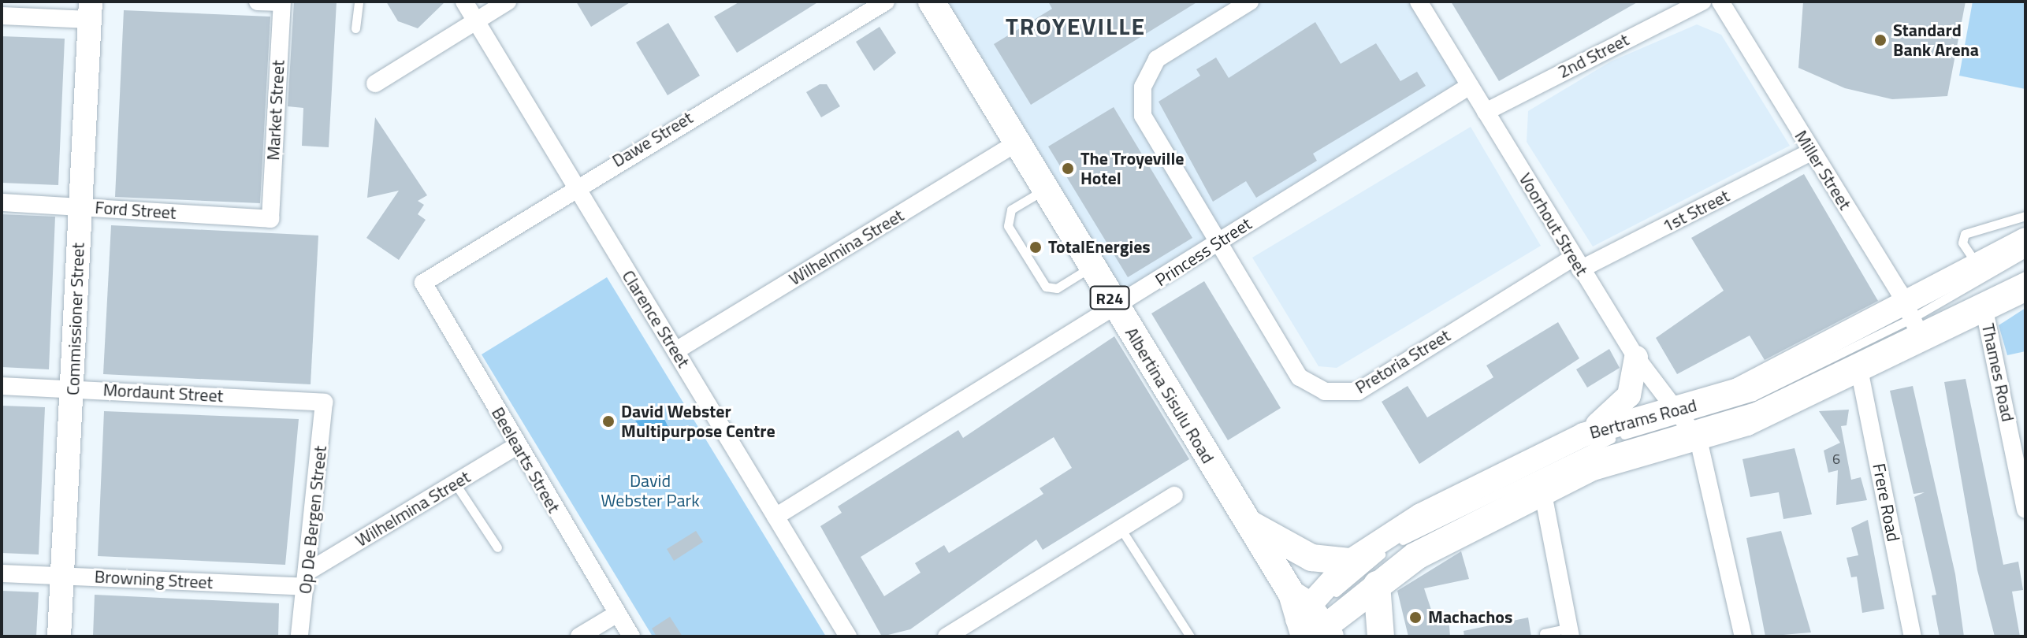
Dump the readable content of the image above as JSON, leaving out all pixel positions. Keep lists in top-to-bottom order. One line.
{"streets":{"main road":["R24","Commissioner Street","Albertina Sisulu Road","Bertrams Road"],"street":["2nd Street","Market Street","Dawe Street","Miller Street","Ford Street","1st Street","Voorhout Street","Wilhelmina Street","Princess Street","Clarence Street","Pretoria Street","Thames Road","Mordaunt Street","Beelearts Street","Frere Road","Op De Bergen Street","Browning Street"]},"crossings":[["2nd Street","Voorhout Street"],["Market Street","Ford Street"],["Dawe Street","Clarence Street"],["Dawe Street","Beelearts Street"],["Miller Street","1st Street"],["Miller Street","Bertrams Road"],["Ford Street","Commissioner Street"],["1st Street","Voorhout Street"],["1st Street","Pretoria Street"],["Voorhout Street","Princess Street"],["Voorhout Street","Pretoria Street"],["Voorhout Street","Bertrams Road"],["Wilhelmina Street","Clarence Street"],["Wilhelmina Street","Albertina Sisulu Road"],["Wilhelmina Street","Beelearts Street"],["Wilhelmina Street","Op De Bergen Street"],["Wilhelmina Street","Browning Street"],["Princess Street","Clarence Street"],["Princess Street","Pretoria Street"],["Princess Street","Albertina Sisulu Road"],["Commissioner Street","Mordaunt Street"],["Commissioner Street","Browning Street"],["Thames Road","Bertrams Road"],["Mordaunt Street","Op De Bergen Street"],["Albertina Sisulu Road","Bertrams Road"],["Bertrams Road","Frere Road"],["Op De Bergen Street","Browning Street"]],"districts":["TROYEVILLE"],"parks":["David Webster Park"],"places":["Standard Bank Arena","The Troyeville Hotel","TotalEnergies","David Webster Multipurpose Centre","Machachos"],"house_numbers":["6"]}
